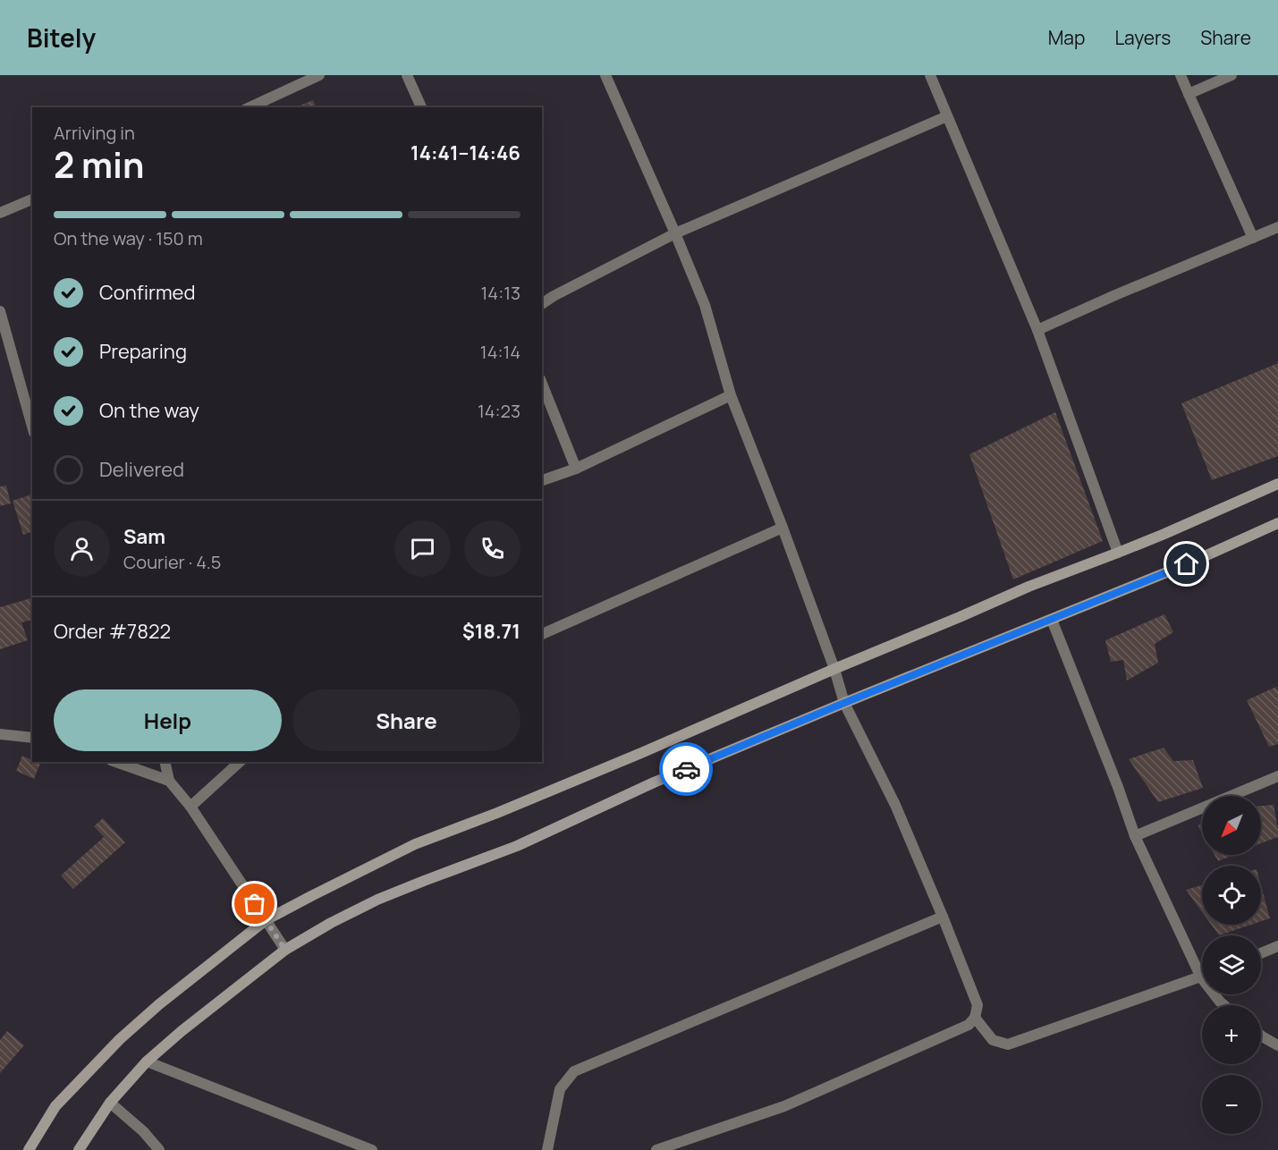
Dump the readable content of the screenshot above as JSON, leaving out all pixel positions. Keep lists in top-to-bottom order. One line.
{"north":"bottom left","page":{"header":"Bitely","nav":["Map","Layers","Share"],"heading":["2 min","Arriving in","14:41–14:46"],"panel":["Sam","Courier · 4.5","Order #7822","$18.71"],"bar":"On the way · 150 m","list":[["Confirmed","14:13"],["Preparing","14:14"],["On the way","14:23"],"Delivered"],"buttons":["Help","Share"],"map_buttons":["+","−"]}}
